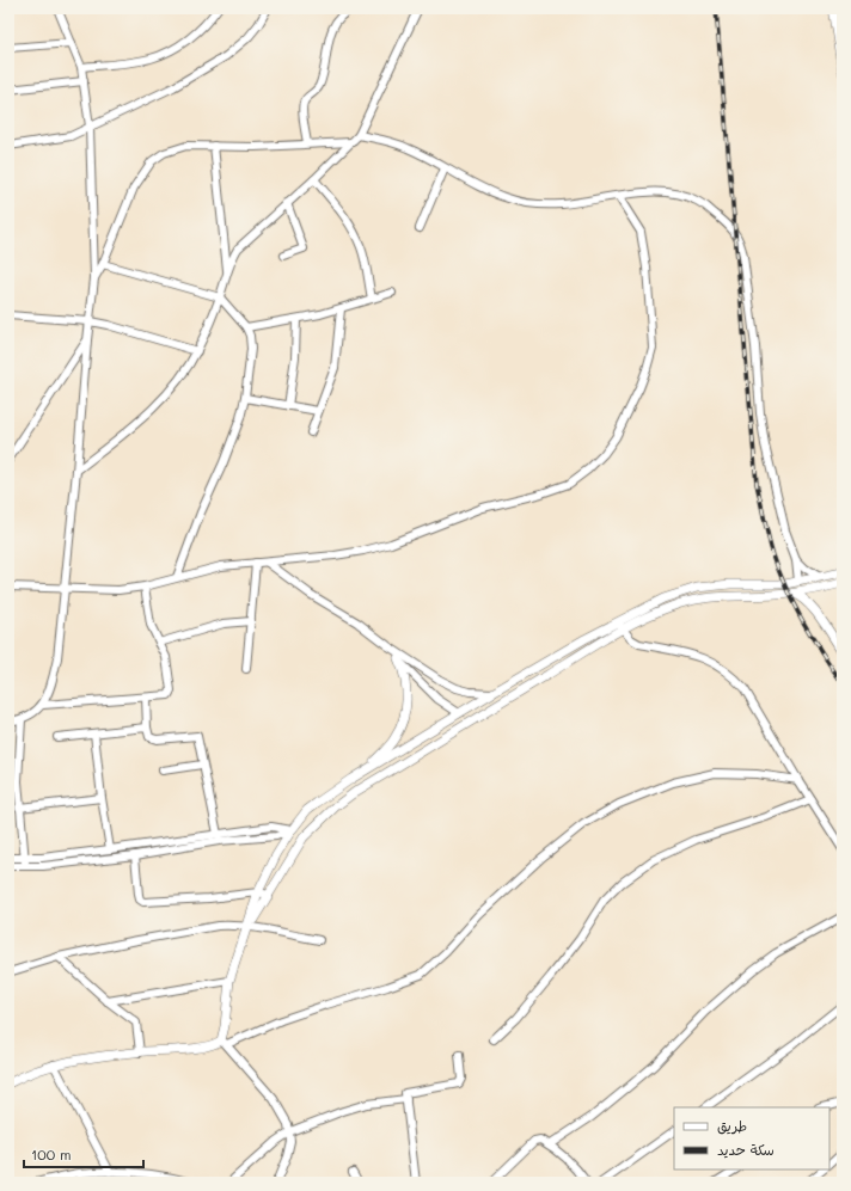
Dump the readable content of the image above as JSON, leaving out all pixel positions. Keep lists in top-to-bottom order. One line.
{"legend":["طريق","سكة حديد"],"scale_bar":"100 m"}
